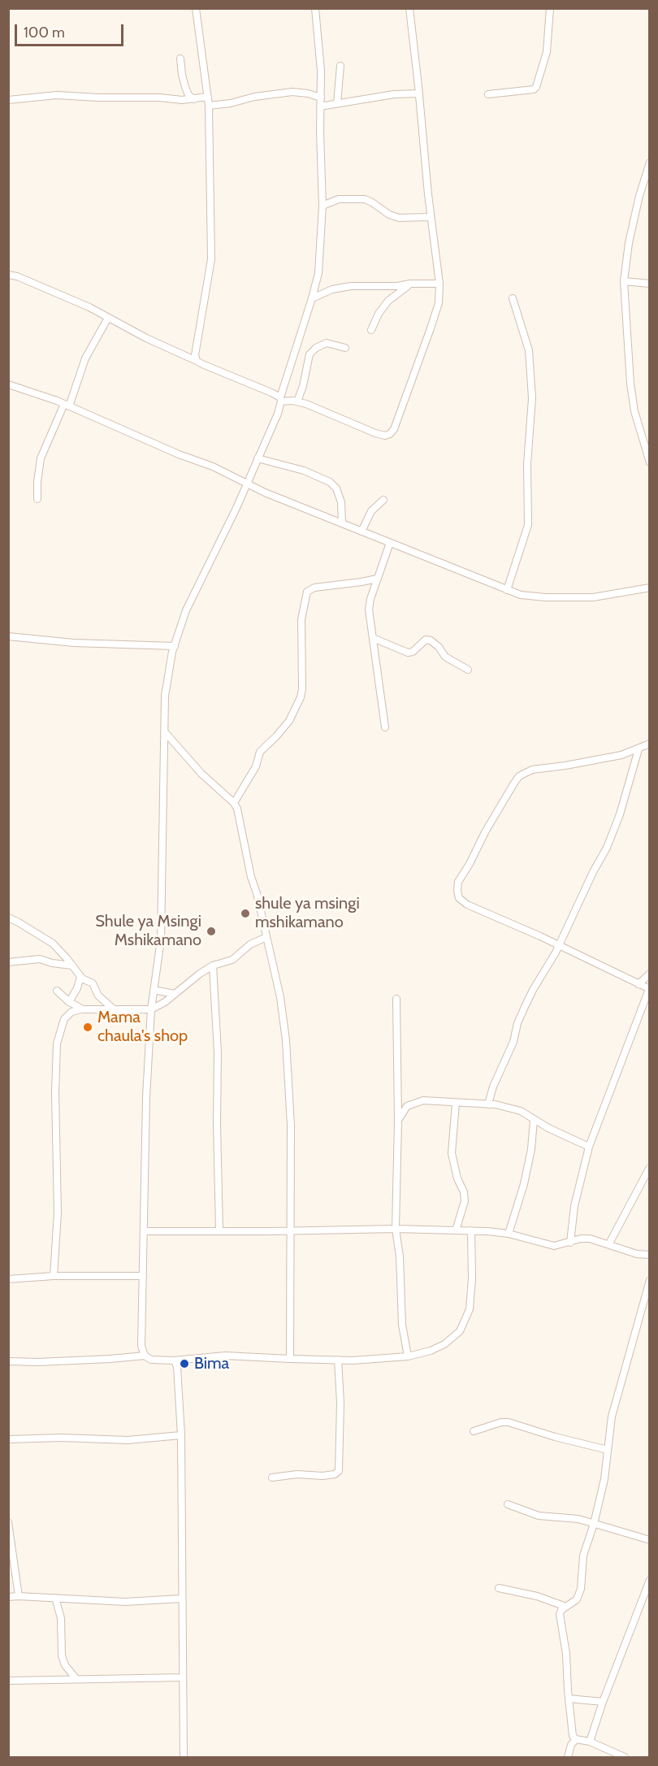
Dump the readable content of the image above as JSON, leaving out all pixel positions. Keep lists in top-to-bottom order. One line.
{"places":["shule ya msingi mshikamano","Shule ya Msingi Mshikamano","Mama chaula's shop","Bima"],"scale_bar":"100 m"}
